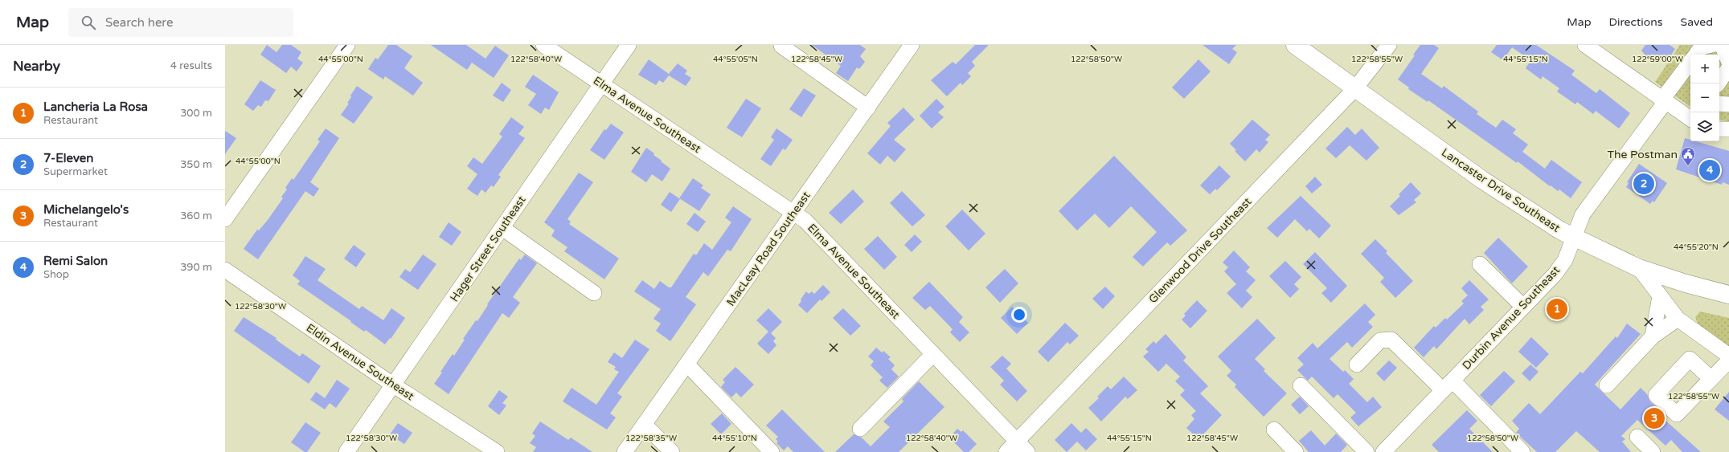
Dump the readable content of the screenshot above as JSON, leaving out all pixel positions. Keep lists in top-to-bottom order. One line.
{"streets":{"main road":["Lancaster Drive Southeast"],"street":["Elma Avenue Southeast","Hager Street Southeast","MacLeay Road Southeast","Glenwood Drive Southeast","Durbin Avenue Southeast","Eldin Avenue Southeast"]},"crossings":[["Elma Avenue Southeast","Hager Street Southeast"],["Elma Avenue Southeast","MacLeay Road Southeast"],["Elma Avenue Southeast","Glenwood Drive Southeast"],["Lancaster Drive Southeast","Glenwood Drive Southeast"],["Lancaster Drive Southeast","Durbin Avenue Southeast"],["Hager Street Southeast","Eldin Avenue Southeast"]],"places":{"public building":["The Postman"]},"page":{"header":"Map","search":"Search here","nav":["Map","Directions","Saved"],"heading":["Nearby","4 results"],"map_buttons":["+","−"],"list":[{"mark":"1","name":"Lancheria La Rosa","note":"Restaurant","value":"300 m"},{"mark":"2","name":"7-Eleven","note":"Supermarket","value":"350 m"},{"mark":"3","name":"Michelangelo's","note":"Restaurant","value":"360 m"},{"mark":"4","name":"Remi Salon","note":"Shop","value":"390 m"}],"pins":["4","2","1","3"]},"coordinates":["122°59'00\"W","44°55'00\"N","122°58'40\"W","44°55'05\"N","122°58'45\"W","122°58'50\"W","122°58'55\"W","44°55'15\"N","44°55'20\"N","122°58'30\"W","122°58'35\"W","44°55'10\"N"]}
